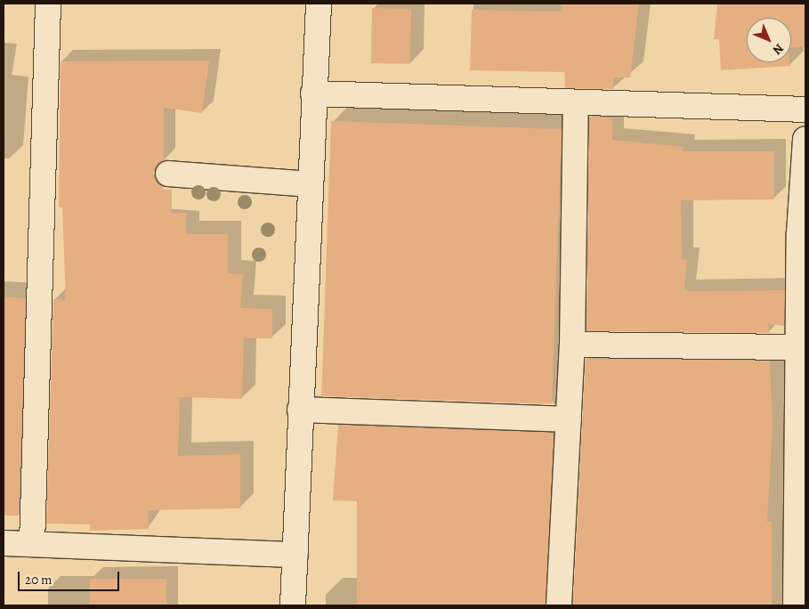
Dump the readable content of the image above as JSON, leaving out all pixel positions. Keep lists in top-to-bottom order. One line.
{"scale_bar":"20 m","north":"bottom right"}
